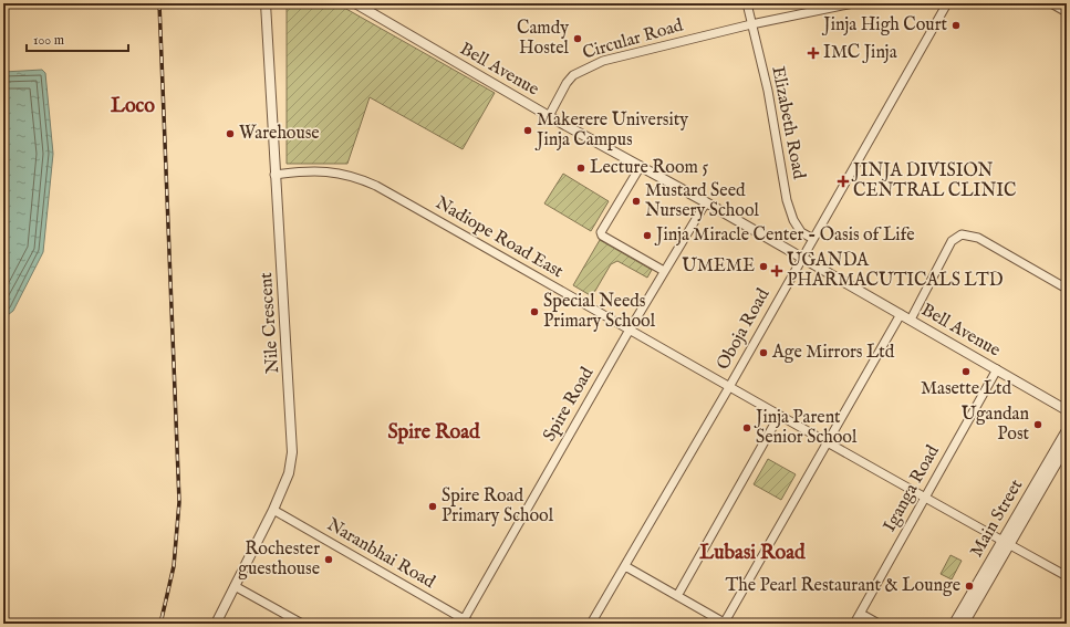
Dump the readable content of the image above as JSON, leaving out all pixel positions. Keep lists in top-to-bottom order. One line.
{"streets":{"street":["Circular Road","Bell Avenue","Elizabeth Road","Nadiope Road East","Nile Crescent","Oboja Road","Spire Road","Iganga Road","Main Street","Naranbhai Road"]},"crossings":[["Circular Road","Bell Avenue"],["Circular Road","Elizabeth Road"],["Bell Avenue","Oboja Road"],["Bell Avenue","Spire Road"],["Bell Avenue","Iganga Road"],["Elizabeth Road","Oboja Road"],["Nadiope Road East","Nile Crescent"],["Nadiope Road East","Oboja Road"],["Nadiope Road East","Spire Road"],["Nadiope Road East","Iganga Road"],["Nadiope Road East","Main Street"],["Nile Crescent","Naranbhai Road"],["Spire Road","Naranbhai Road"]],"districts":["Loco","Spire Road","Lubasi Road"],"places":{"other":["Jinja High Court","Camdy Hostel","Makerere University Jinja Campus","Warehouse","Lecture Room 5","Mustard Seed Nursery School","Jinja Miracle Center - Oasis of Life","UMEME","Special Needs Primary School","Age Mirrors Ltd","Masette Ltd","Ugandan Post","Jinja Parent Senior School","Spire Road Primary School","Rochester guesthouse","The Pearl Restaurant & Lounge"],"health":["IMC Jinja","JINJA DIVISION CENTRAL CLINIC","UGANDA PHARMACUTICALS LTD"]},"scale_bar":"100 m"}
